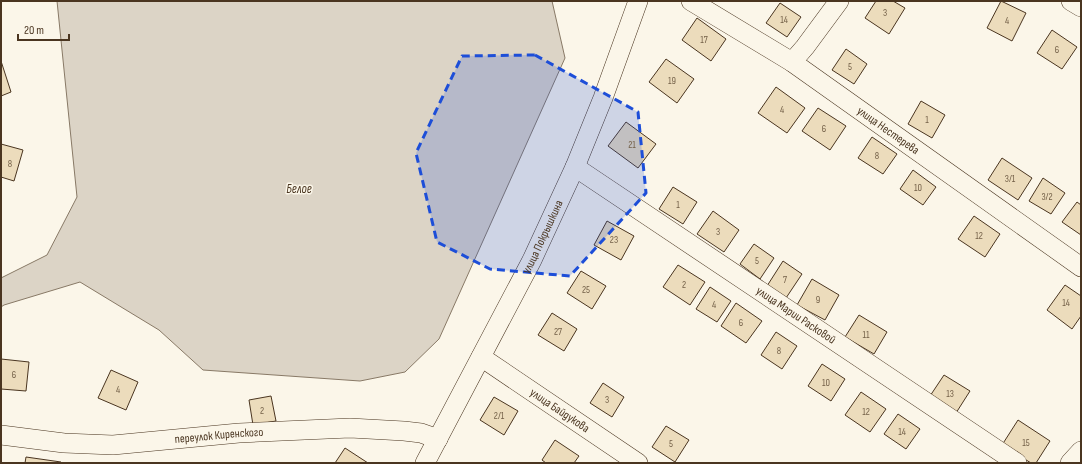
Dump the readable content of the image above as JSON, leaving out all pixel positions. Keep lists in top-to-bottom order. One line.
{"streets":{"street":["улица Нестерева","улица Покрышкина","улица Марии Расковой","улица Байдукова","переулок Киренского"]},"crossings":[["улица Покрышкина","улица Марии Расковой"],["улица Покрышкина","улица Байдукова"],["улица Покрышкина","переулок Киренского"]],"water":["Белое"],"house_numbers":["3","14","4","17","6","5","19","4","1","6","21","8","8","3/1","10","3/2","1","3","12","23","5","7","2","25","9","14","4","6","27","11","8","6","10","4","13","3","2","12","2/1","14","15","5"],"scale_bar":"20 m"}
